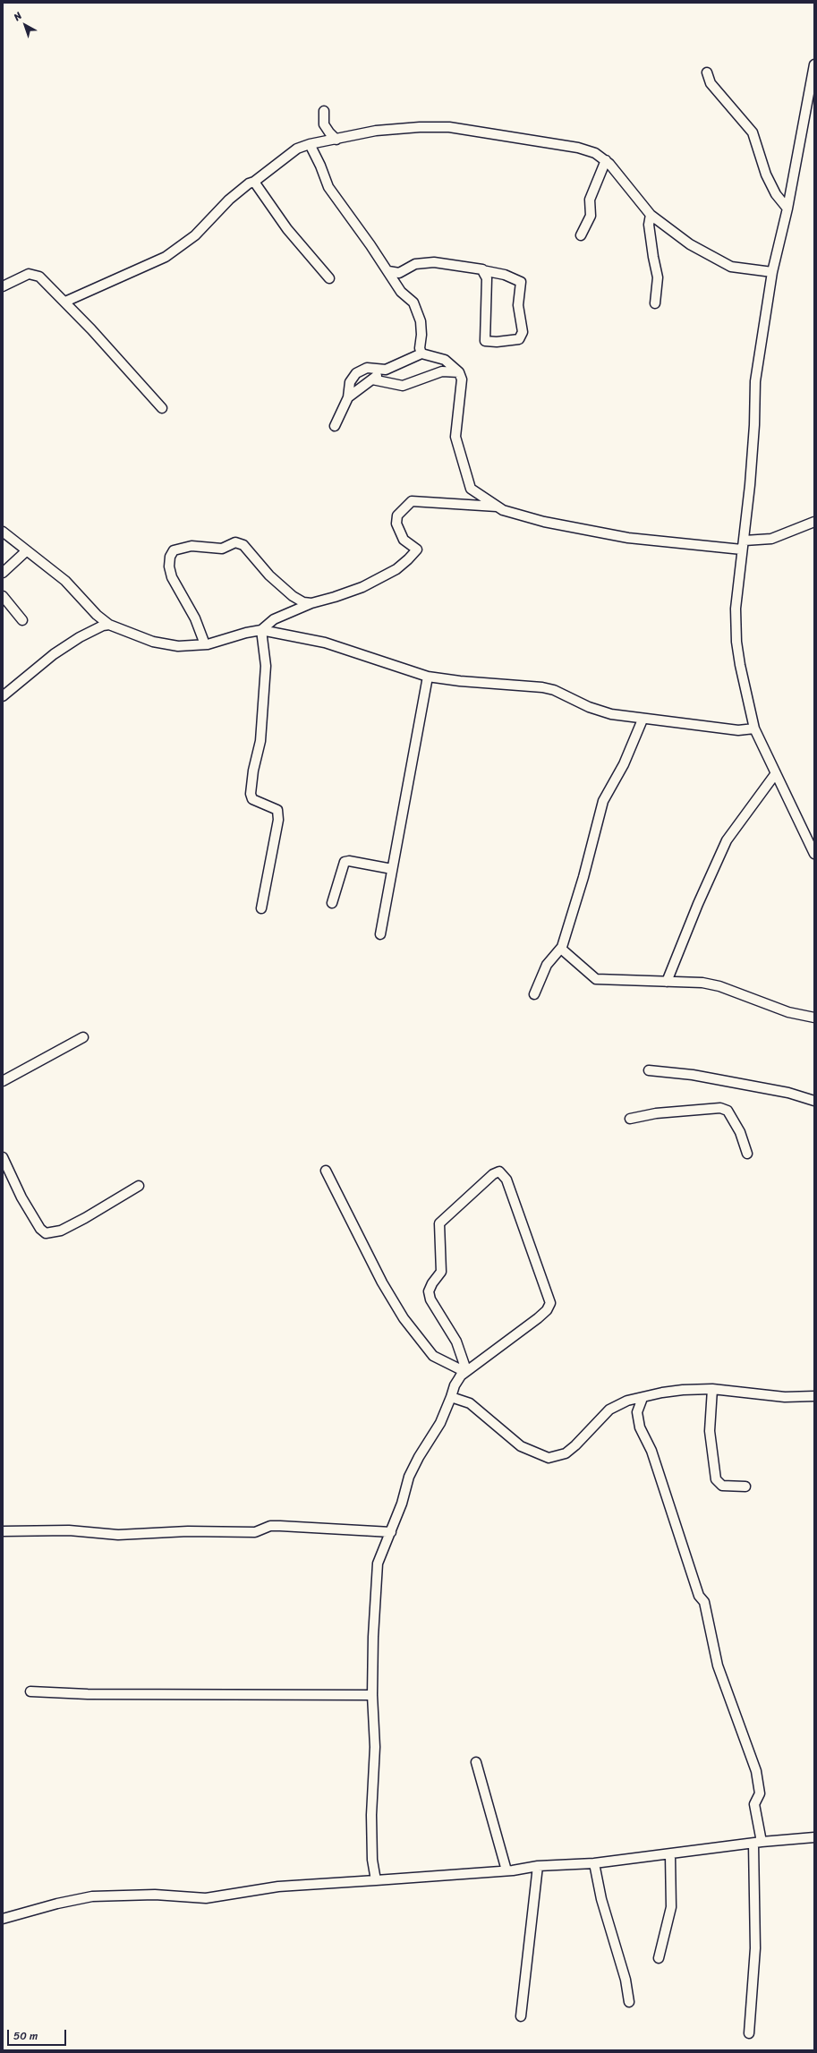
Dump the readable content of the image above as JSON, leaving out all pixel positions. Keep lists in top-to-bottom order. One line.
{"scale_bar":"50 m","north":"top left"}
